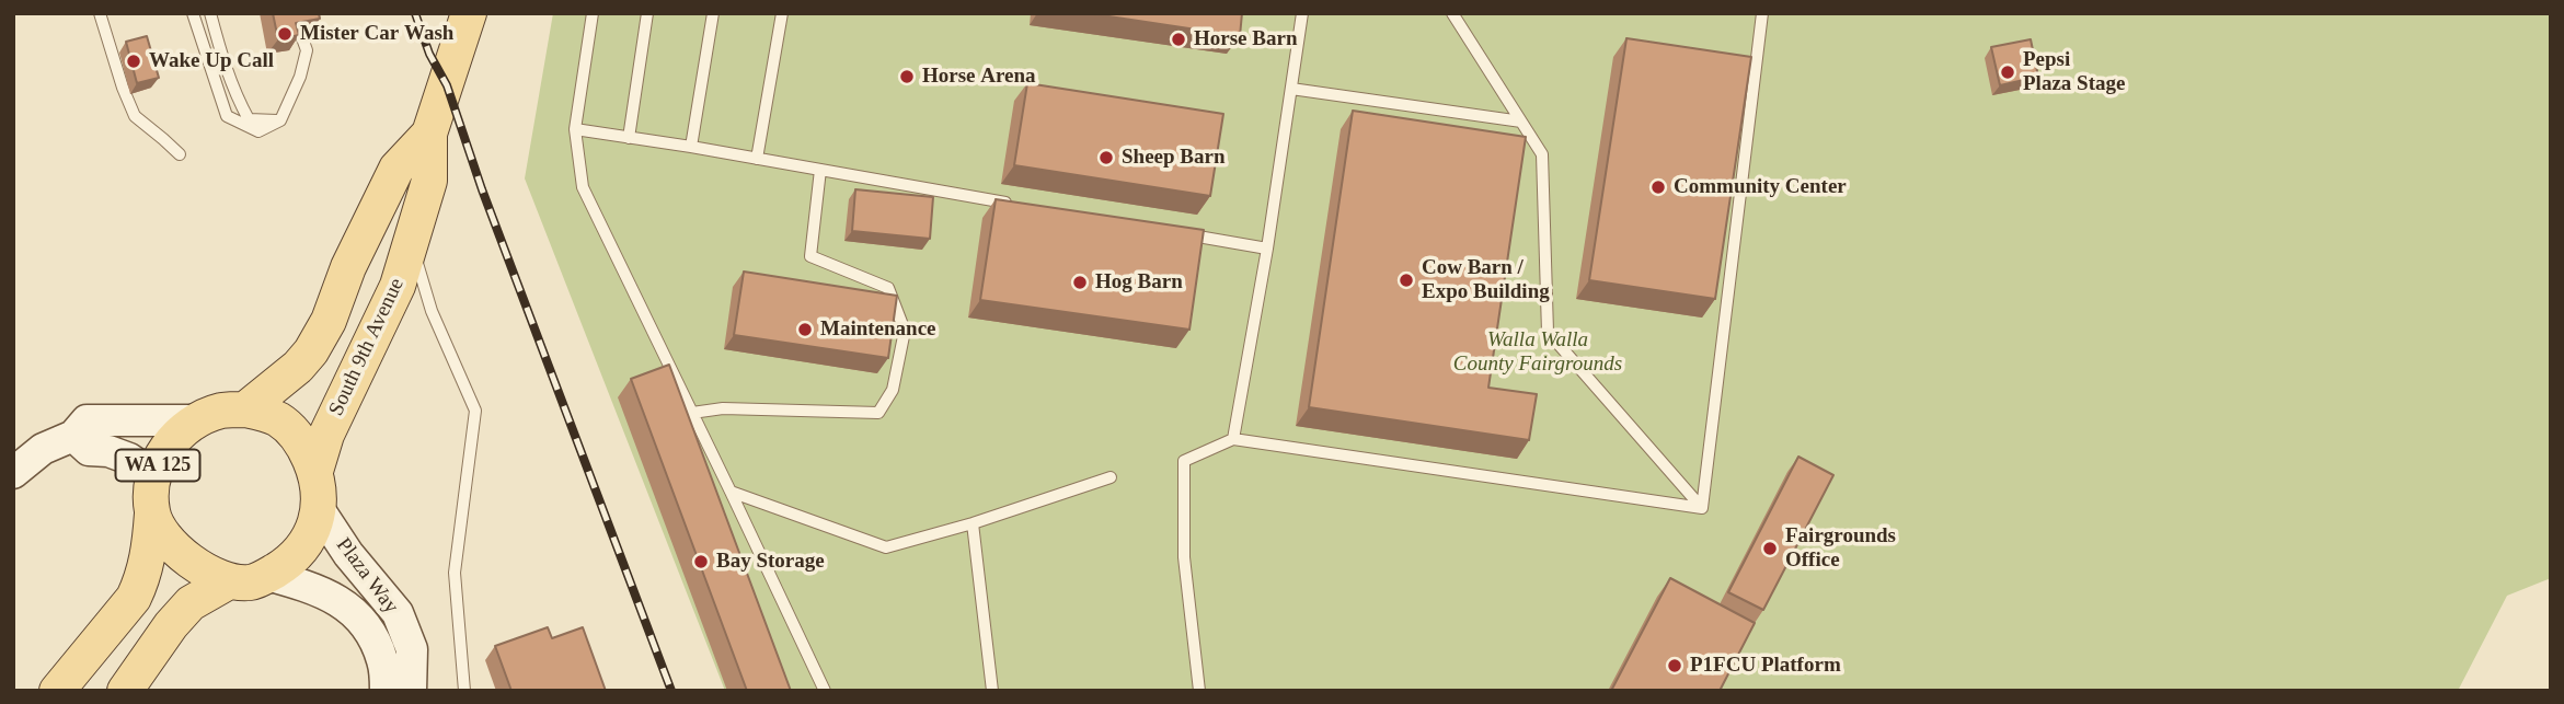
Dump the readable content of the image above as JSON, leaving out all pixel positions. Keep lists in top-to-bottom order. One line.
{"streets":{"main road":["South 9th Avenue","WA 125","Plaza Way"]},"crossings":[["South 9th Avenue","WA 125"],["South 9th Avenue","Plaza Way"],["WA 125","Plaza Way"]],"parks":["Walla Walla County Fairgrounds"],"places":["Mister Car Wash","Horse Barn","Wake Up Call","Pepsi Plaza Stage","Horse Arena","Sheep Barn","Community Center","Cow Barn / Expo Building","Hog Barn","Maintenance","Fairgrounds Office","Bay Storage","P1FCU Platform"]}
